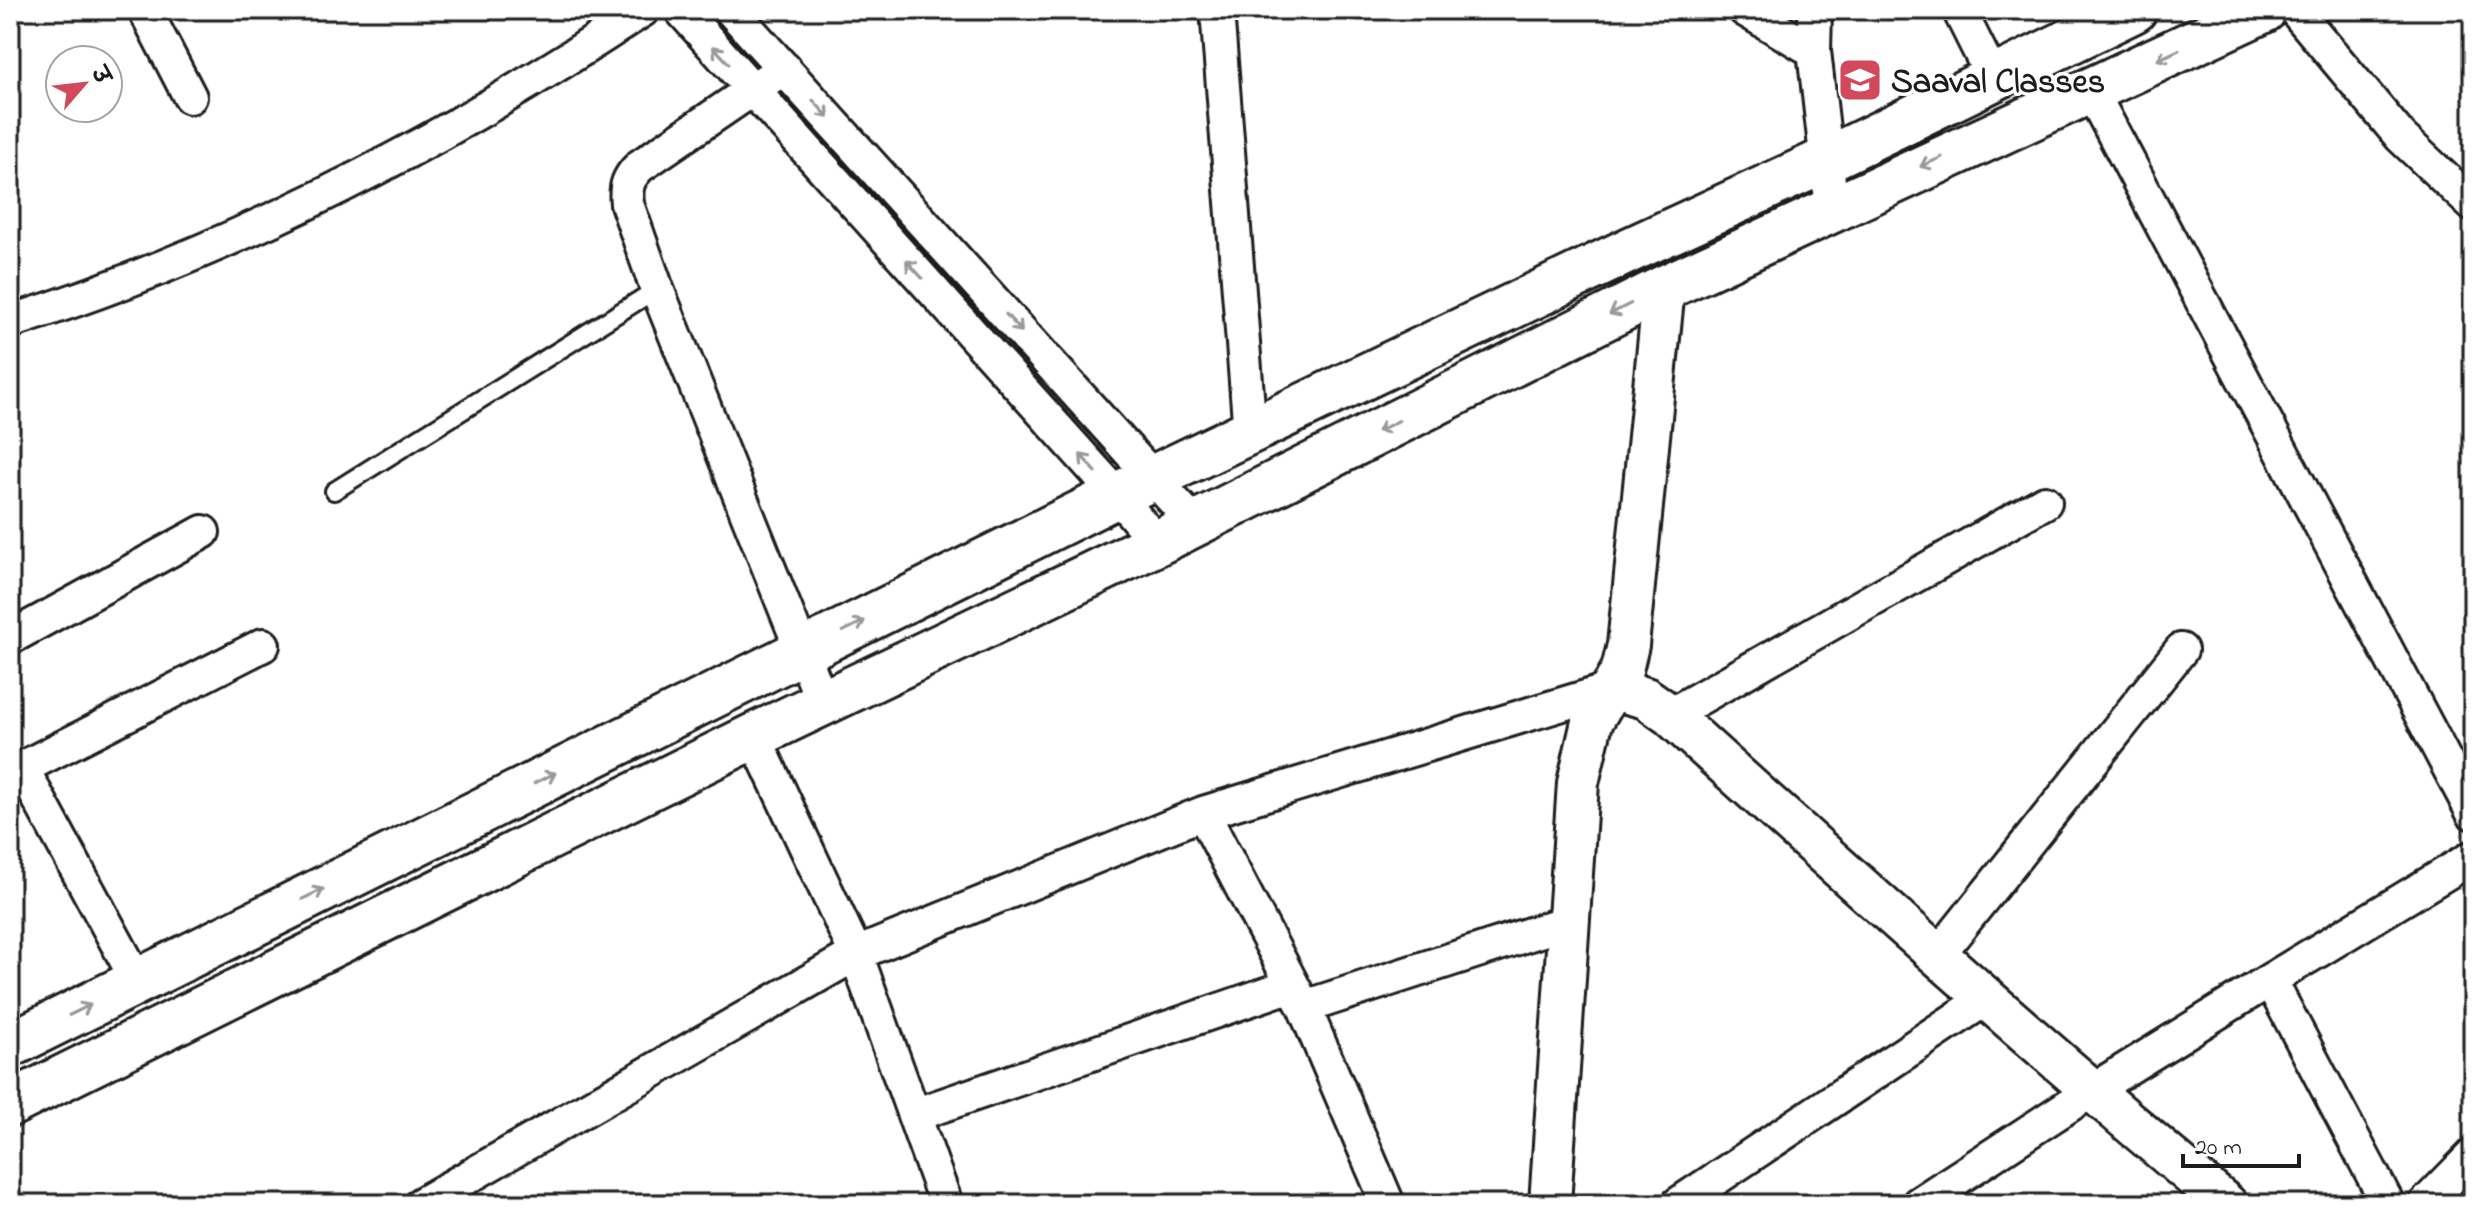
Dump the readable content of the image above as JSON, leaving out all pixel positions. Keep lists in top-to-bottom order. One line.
{"places":{"school or university":["Saaval Classes"]},"scale_bar":"20 m","north":"top right"}
